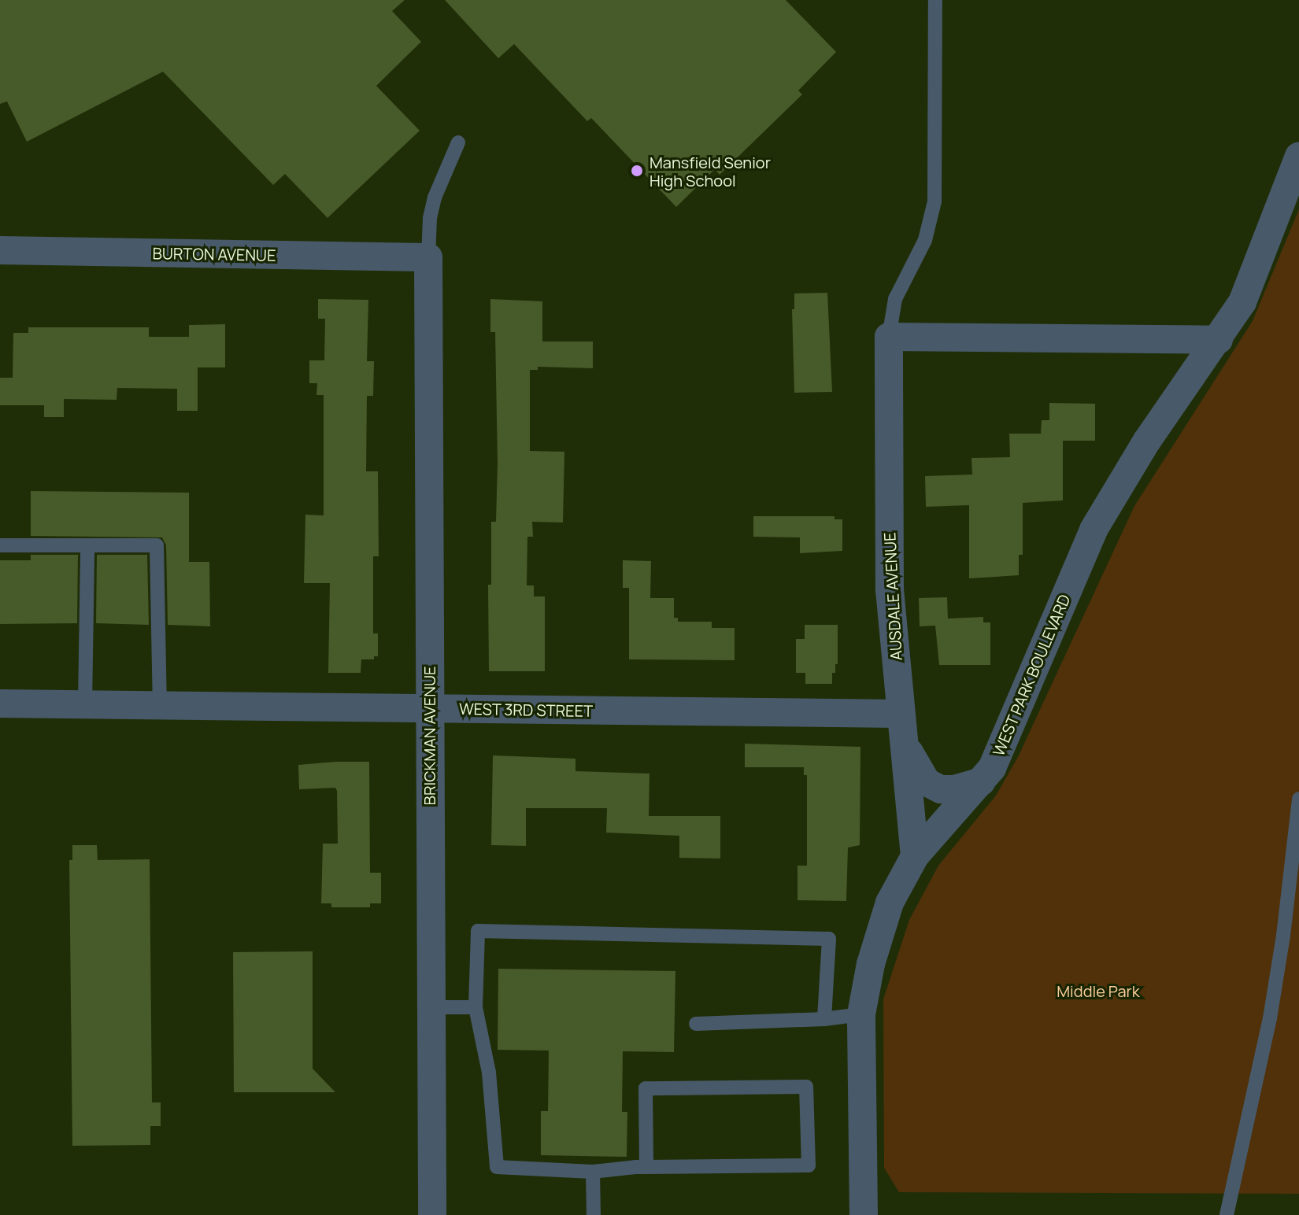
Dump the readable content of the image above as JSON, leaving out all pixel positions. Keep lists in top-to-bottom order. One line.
{"streets":{"street":["BURTON AVENUE","AUSDALE AVENUE","WEST PARK BOULEVARD","WEST 3RD STREET","BRICKMAN AVENUE"]},"crossings":[["BURTON AVENUE","BRICKMAN AVENUE"],["AUSDALE AVENUE","WEST PARK BOULEVARD"],["AUSDALE AVENUE","WEST 3RD STREET"],["WEST 3RD STREET","BRICKMAN AVENUE"]],"parks":["Middle Park"],"places":["Mansfield Senior High School"]}
